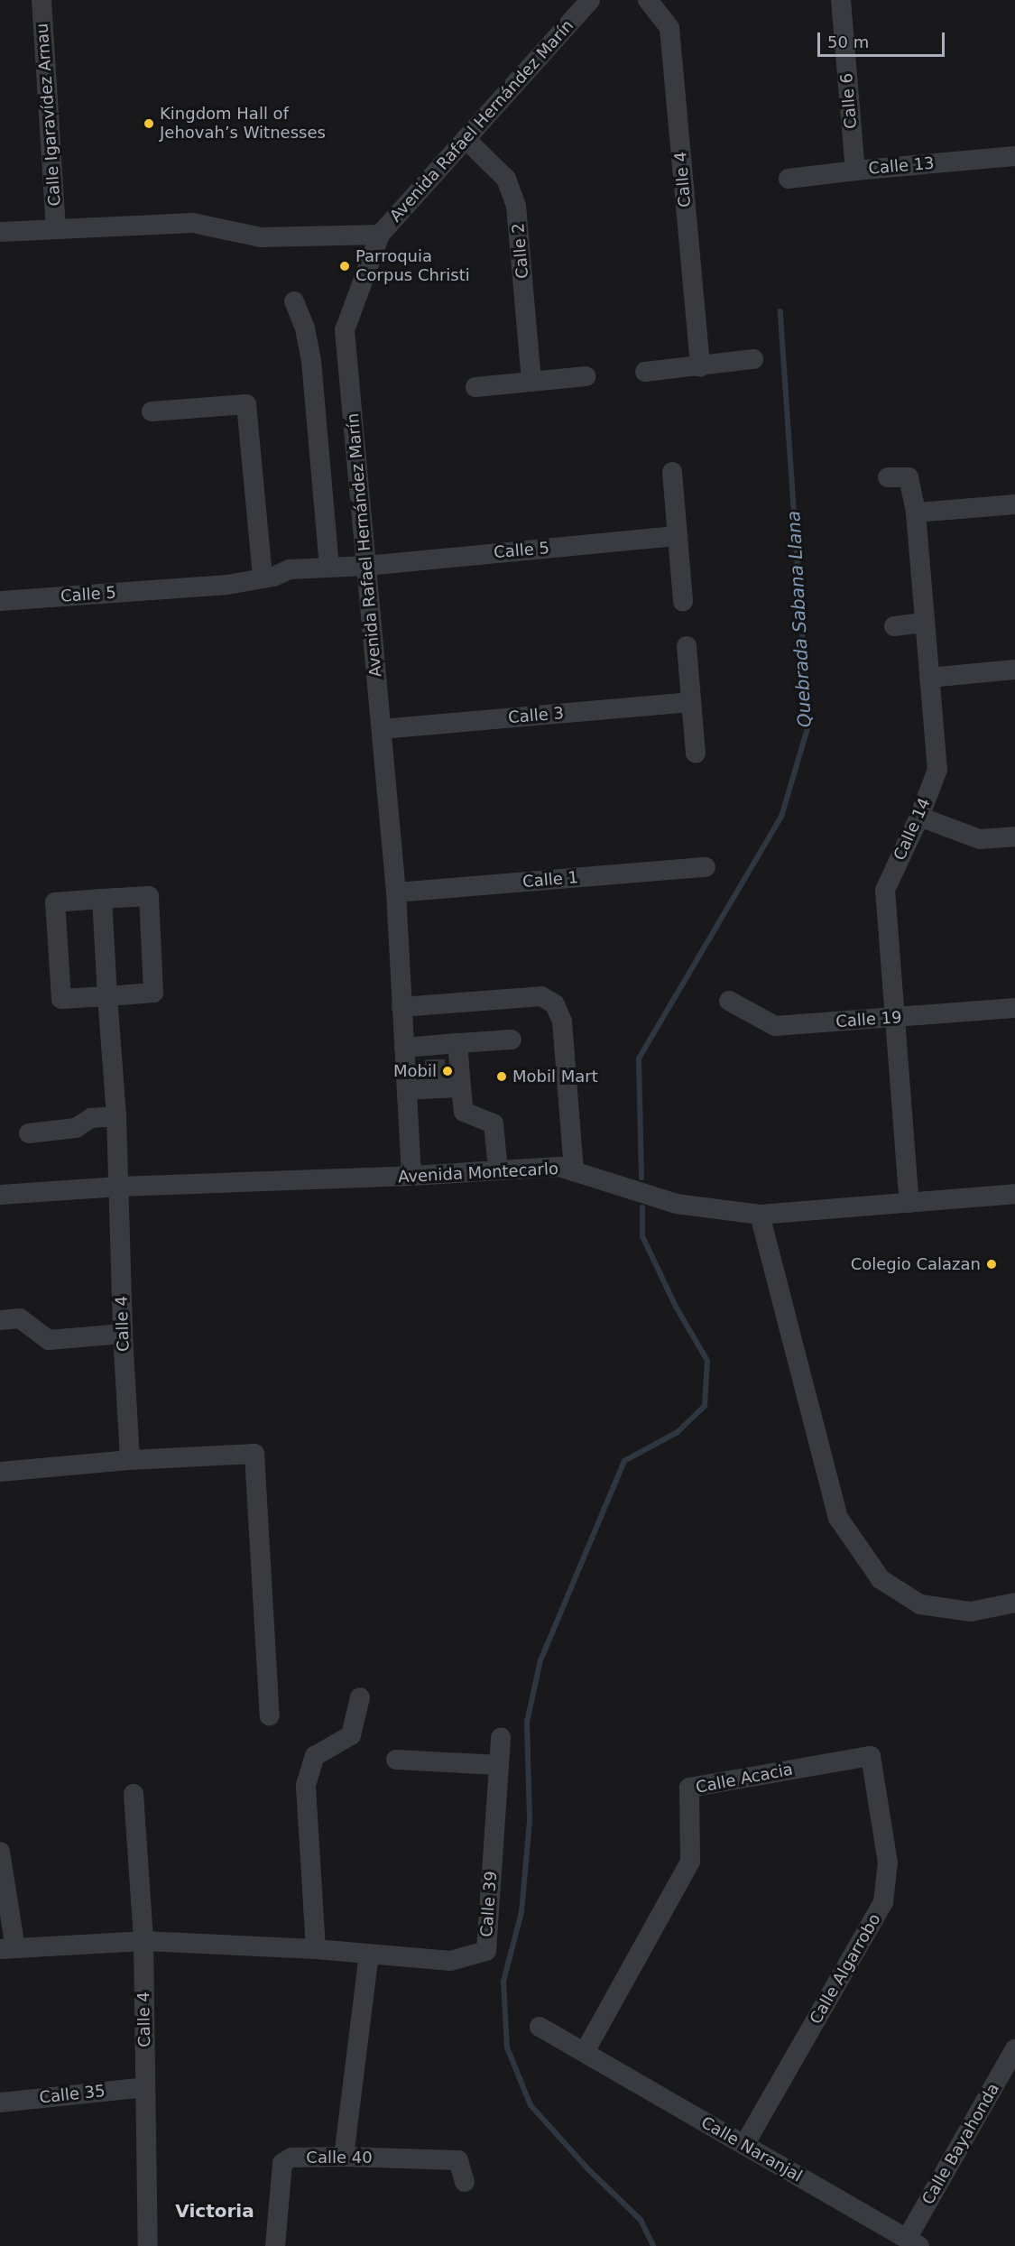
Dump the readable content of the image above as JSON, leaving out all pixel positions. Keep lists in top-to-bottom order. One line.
{"streets":{"street":["Calle 6","Calle Igaravídez Arnau","Avenida Rafael Hernández Marín","Calle 13","Calle 4","Calle 2","Calle 5","Calle 3","Calle 14","Calle 1","Calle 19","Avenida Montecarlo","Calle Acacia","Calle 39","Calle Algarrobo","Calle 35","Calle Bayahonda","Calle Naranjal","Calle 40"]},"crossings":[["Calle 6","Calle 13"],["Avenida Rafael Hernández Marín","Calle 2"],["Avenida Rafael Hernández Marín","Calle 5"],["Avenida Rafael Hernández Marín","Calle 3"],["Avenida Rafael Hernández Marín","Calle 1"],["Avenida Rafael Hernández Marín","Avenida Montecarlo"],["Calle 4","Avenida Montecarlo"],["Calle 4","Calle 39"],["Calle 4","Calle 35"],["Calle 14","Calle 19"],["Calle 14","Avenida Montecarlo"],["Calle Acacia","Calle Algarrobo"],["Calle Acacia","Calle Naranjal"],["Calle Algarrobo","Calle Naranjal"],["Calle Bayahonda","Calle Naranjal"]],"districts":["Victoria"],"water":["Quebrada Sabana Llana"],"places":["Kingdom Hall of Jehovah’s Witnesses","Parroquia Corpus Christi","Mobil","Mobil Mart","Colegio Calazan"],"scale_bar":"50 m"}
